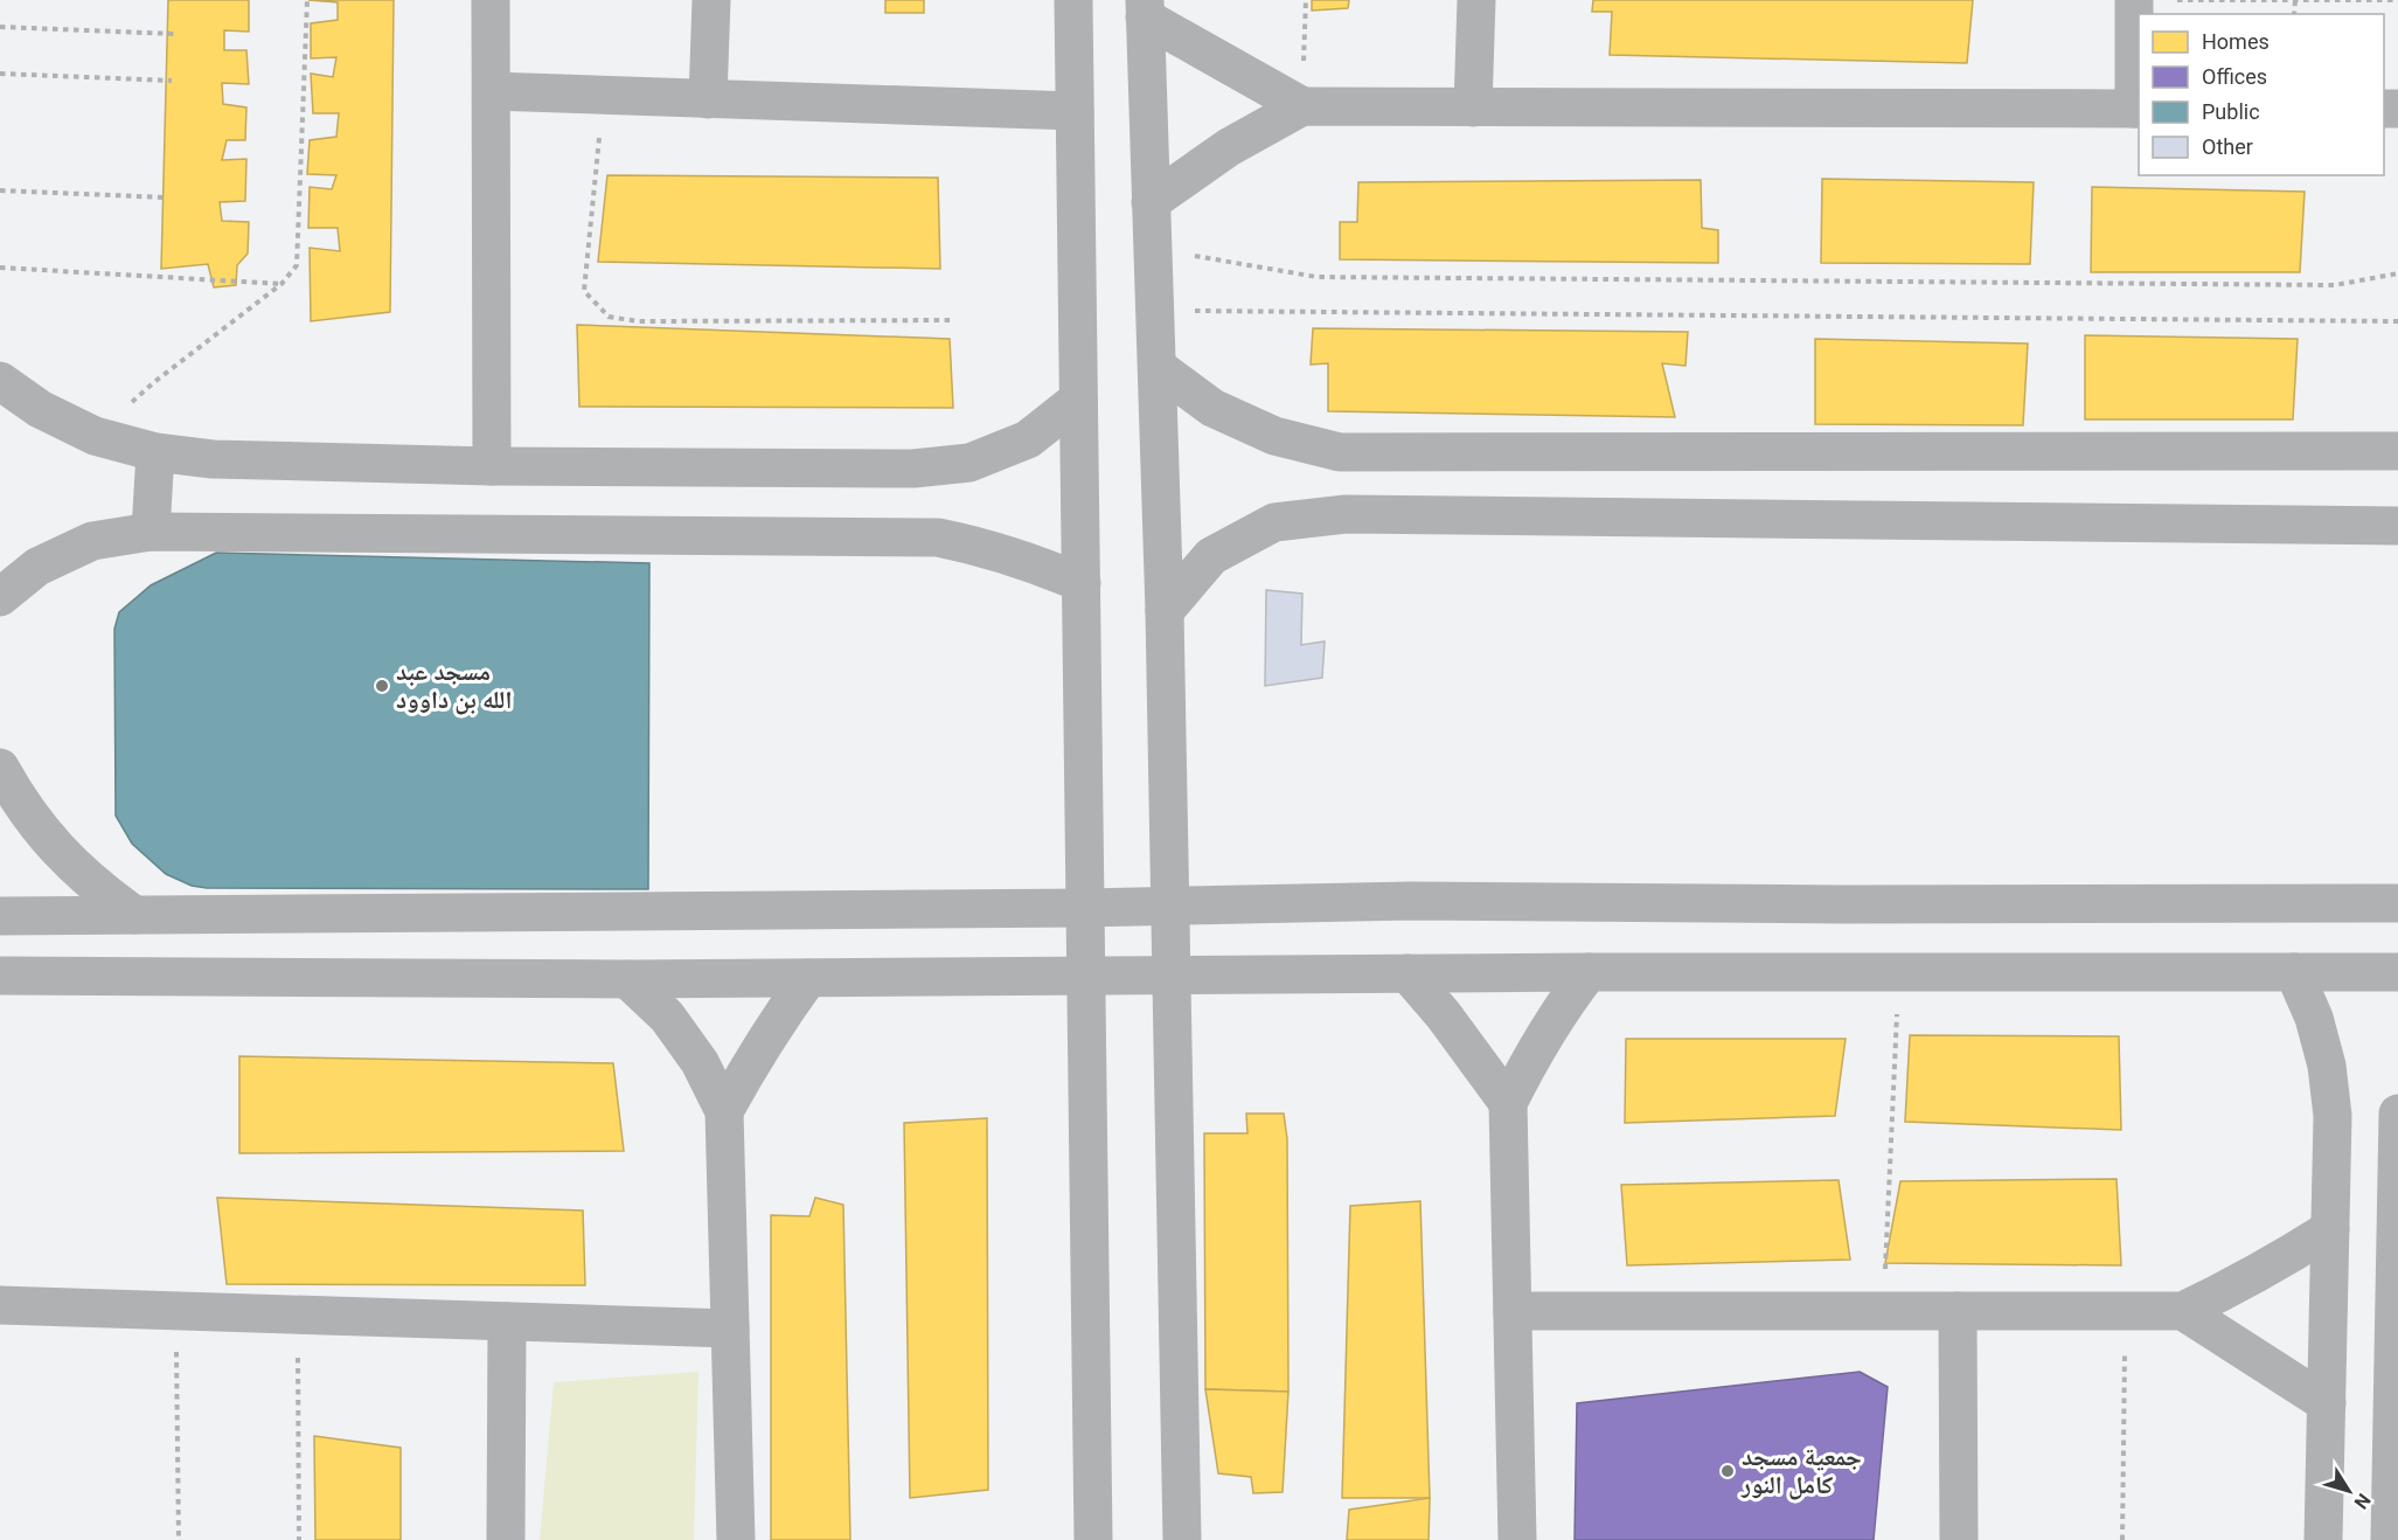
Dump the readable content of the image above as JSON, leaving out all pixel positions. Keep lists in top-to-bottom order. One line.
{"places":["مسجد عبد الله بن داوود","جمعية مسجد كامل النور"],"legend":["Homes","Offices","Public","Other"],"north":"bottom right"}
